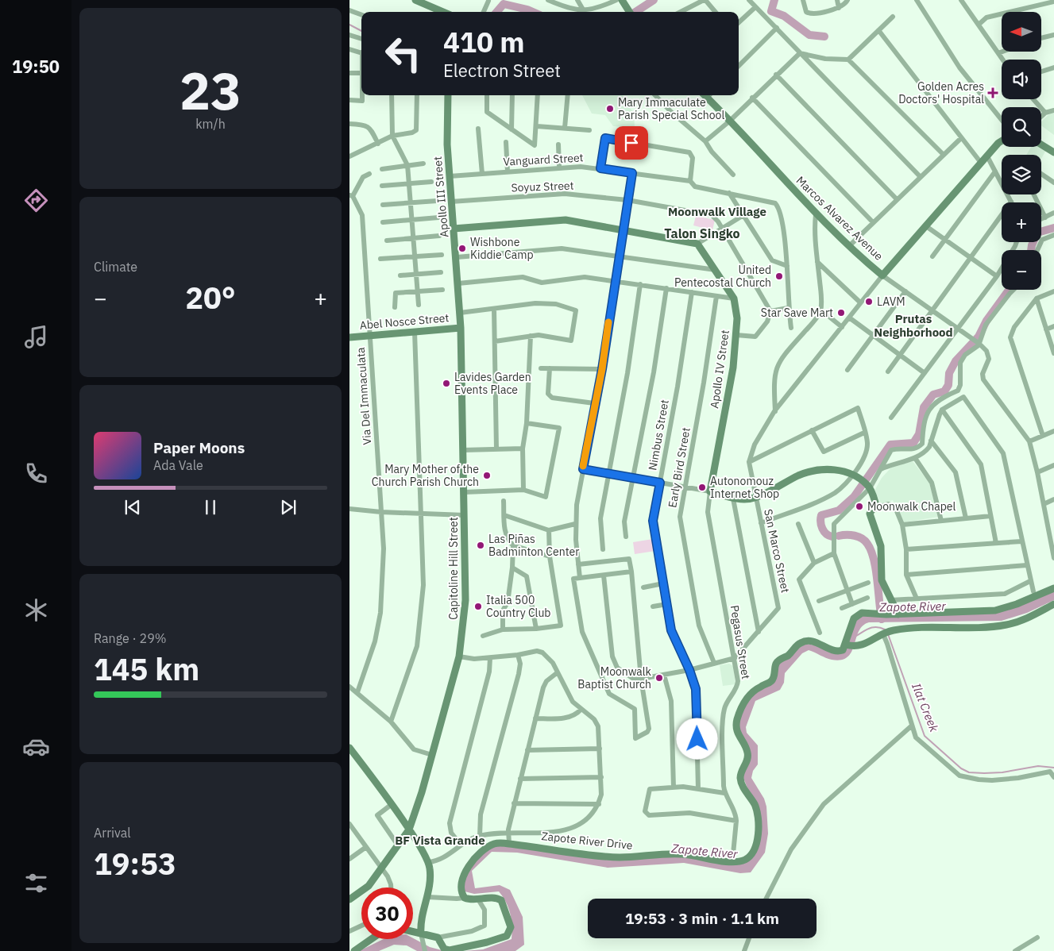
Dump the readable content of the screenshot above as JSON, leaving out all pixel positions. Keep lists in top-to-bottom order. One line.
{"streets":{"main road":["Apollo III Street","Marcos Alvarez Avenue","Abel Nosce Street","Apollo IV Street","Capitoline Hill Street","Zapote River Drive"],"street":["Vanguard Street","Soyuz Street","Via Del Immaculata","Nimbus Street","Early Bird Street","San Marco Street","Pegasus Street"]},"crossings":[["Vanguard Street","Apollo III Street"],["Soyuz Street","Apollo III Street"],["Apollo III Street","Capitoline Hill Street"],["Abel Nosce Street","Via Del Immaculata"],["Abel Nosce Street","Capitoline Hill Street"],["Apollo IV Street","Pegasus Street"],["San Marco Street","Pegasus Street"],["Pegasus Street","Zapote River Drive"]],"districts":["Moonwalk Village","Talon Singko","Prutas Neighborhood","BF Vista Grande"],"water":["Zapote River","Ilat Creek"],"places":{"health":["Golden Acres Doctors' Hospital"],"other":["Mary Immaculate Parish Special School","Wishbone Kiddie Camp","United Pentecostal Church","LAVM","Star Save Mart","Lavides Garden Events Place","Mary Mother of the Church Parish Church","Autonomouz Internet Shop","Moonwalk Chapel","Las Piñas Badminton Center","Italia 500 Country Club","Moonwalk Baptist Church"]},"north":"left","page":{"tabs":"19:50","tile":[["23","km/h"],"Climate",["Range · 29%","145 km"],["Arrival","19:53"]],"map_buttons":["+","−"],"turn":["410 m","Electron Street"],"heat":["−","20°","+"],"song":["Paper Moons","Ada Vale"],"limit":"30","trip":"19:53 · 3 min · 1.1 km"}}
